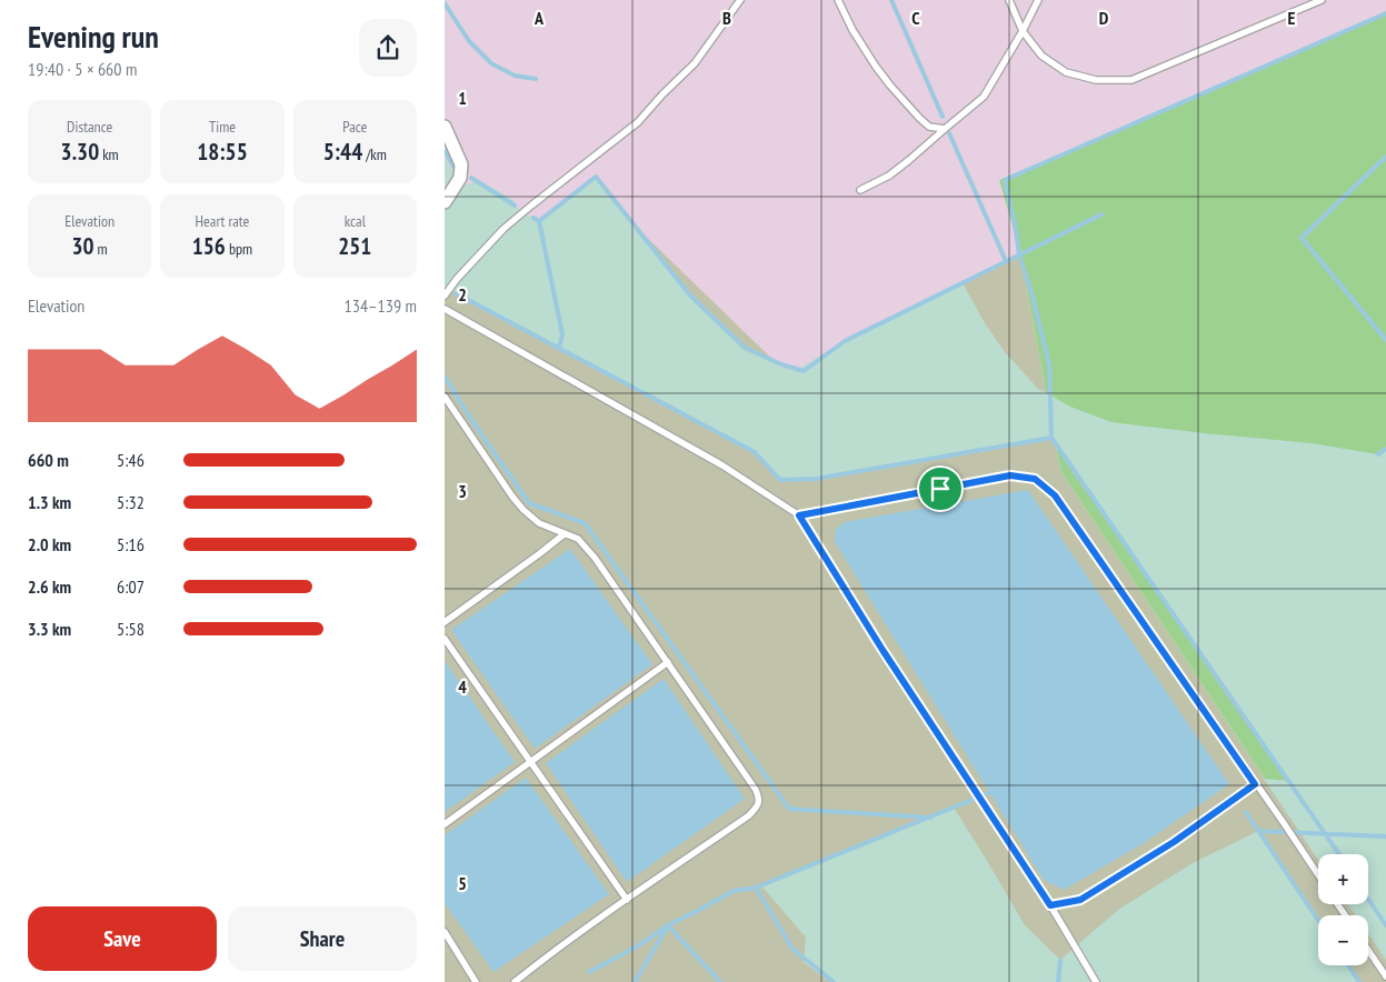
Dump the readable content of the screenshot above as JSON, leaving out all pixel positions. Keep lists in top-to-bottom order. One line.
{"page":{"heading":["Evening run","19:40 · 5 × 660 m"],"stats":[["Distance","3.30 km"],["Time","18:55"],["Pace","5:44 /km"],["Elevation","30 m"],["Heart rate","156 bpm"],["kcal","251"]],"chart":["Elevation","134–139 m"],"list":[{"name":"660 m","note":"5:46"},{"name":"1.3 km","note":"5:32"},{"name":"2.0 km","note":"5:16"},{"name":"2.6 km","note":"6:07"},{"name":"3.3 km","note":"5:58"}],"map_buttons":["+","−"],"buttons":["Save","Share"]},"grid":{"columns":["A","B","C","D","E"],"rows":["1","2","3","4","5"]}}
